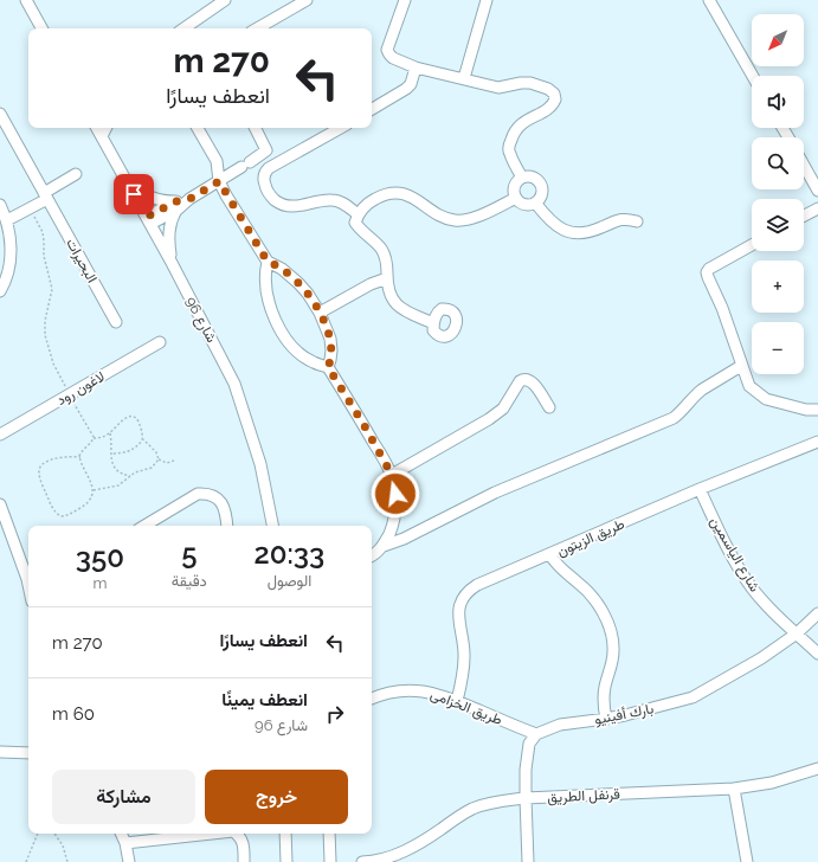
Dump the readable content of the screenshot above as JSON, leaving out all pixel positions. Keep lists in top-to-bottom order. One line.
{"streets":{"street":["البحيرات","شارع 96","لاغون رود","طريق الزيتون","شارع الياسمين","طريق الخزامى","بارك أفينيو","قرنفل الطريق"]},"crossings":[["طريق الزيتون","شارع الياسمين"],["طريق الزيتون","طريق الخزامى"],["شارع الياسمين","بارك أفينيو"],["طريق الخزامى","بارك أفينيو"]],"north":"bottom left","page":{"map_buttons":["+","−"],"turn":["270 m","انعطف يسارًا"],"eta":["20:33","الوصول","5","دقيقة","350","m"],"list":[{"name":"انعطف يسارًا","value":"270 m"},{"name":"انعطف يمينًا","note":"شارع 96","value":"60 m"}],"buttons":["خروج","مشاركة"]}}
